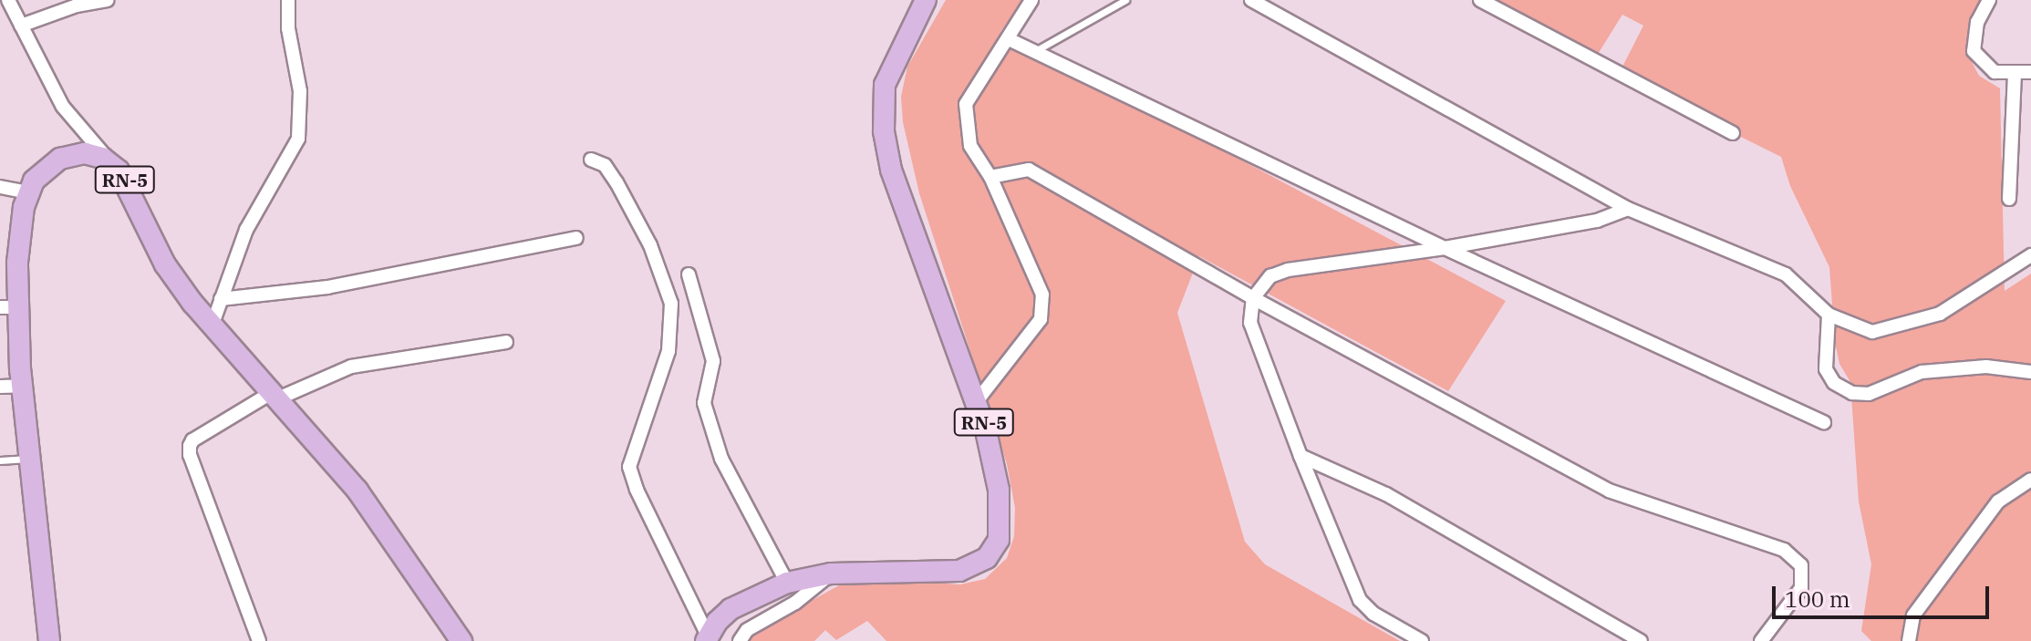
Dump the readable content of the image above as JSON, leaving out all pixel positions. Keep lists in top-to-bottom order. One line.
{"streets":{"main road":["RN-5"]},"scale_bar":"100 m"}
